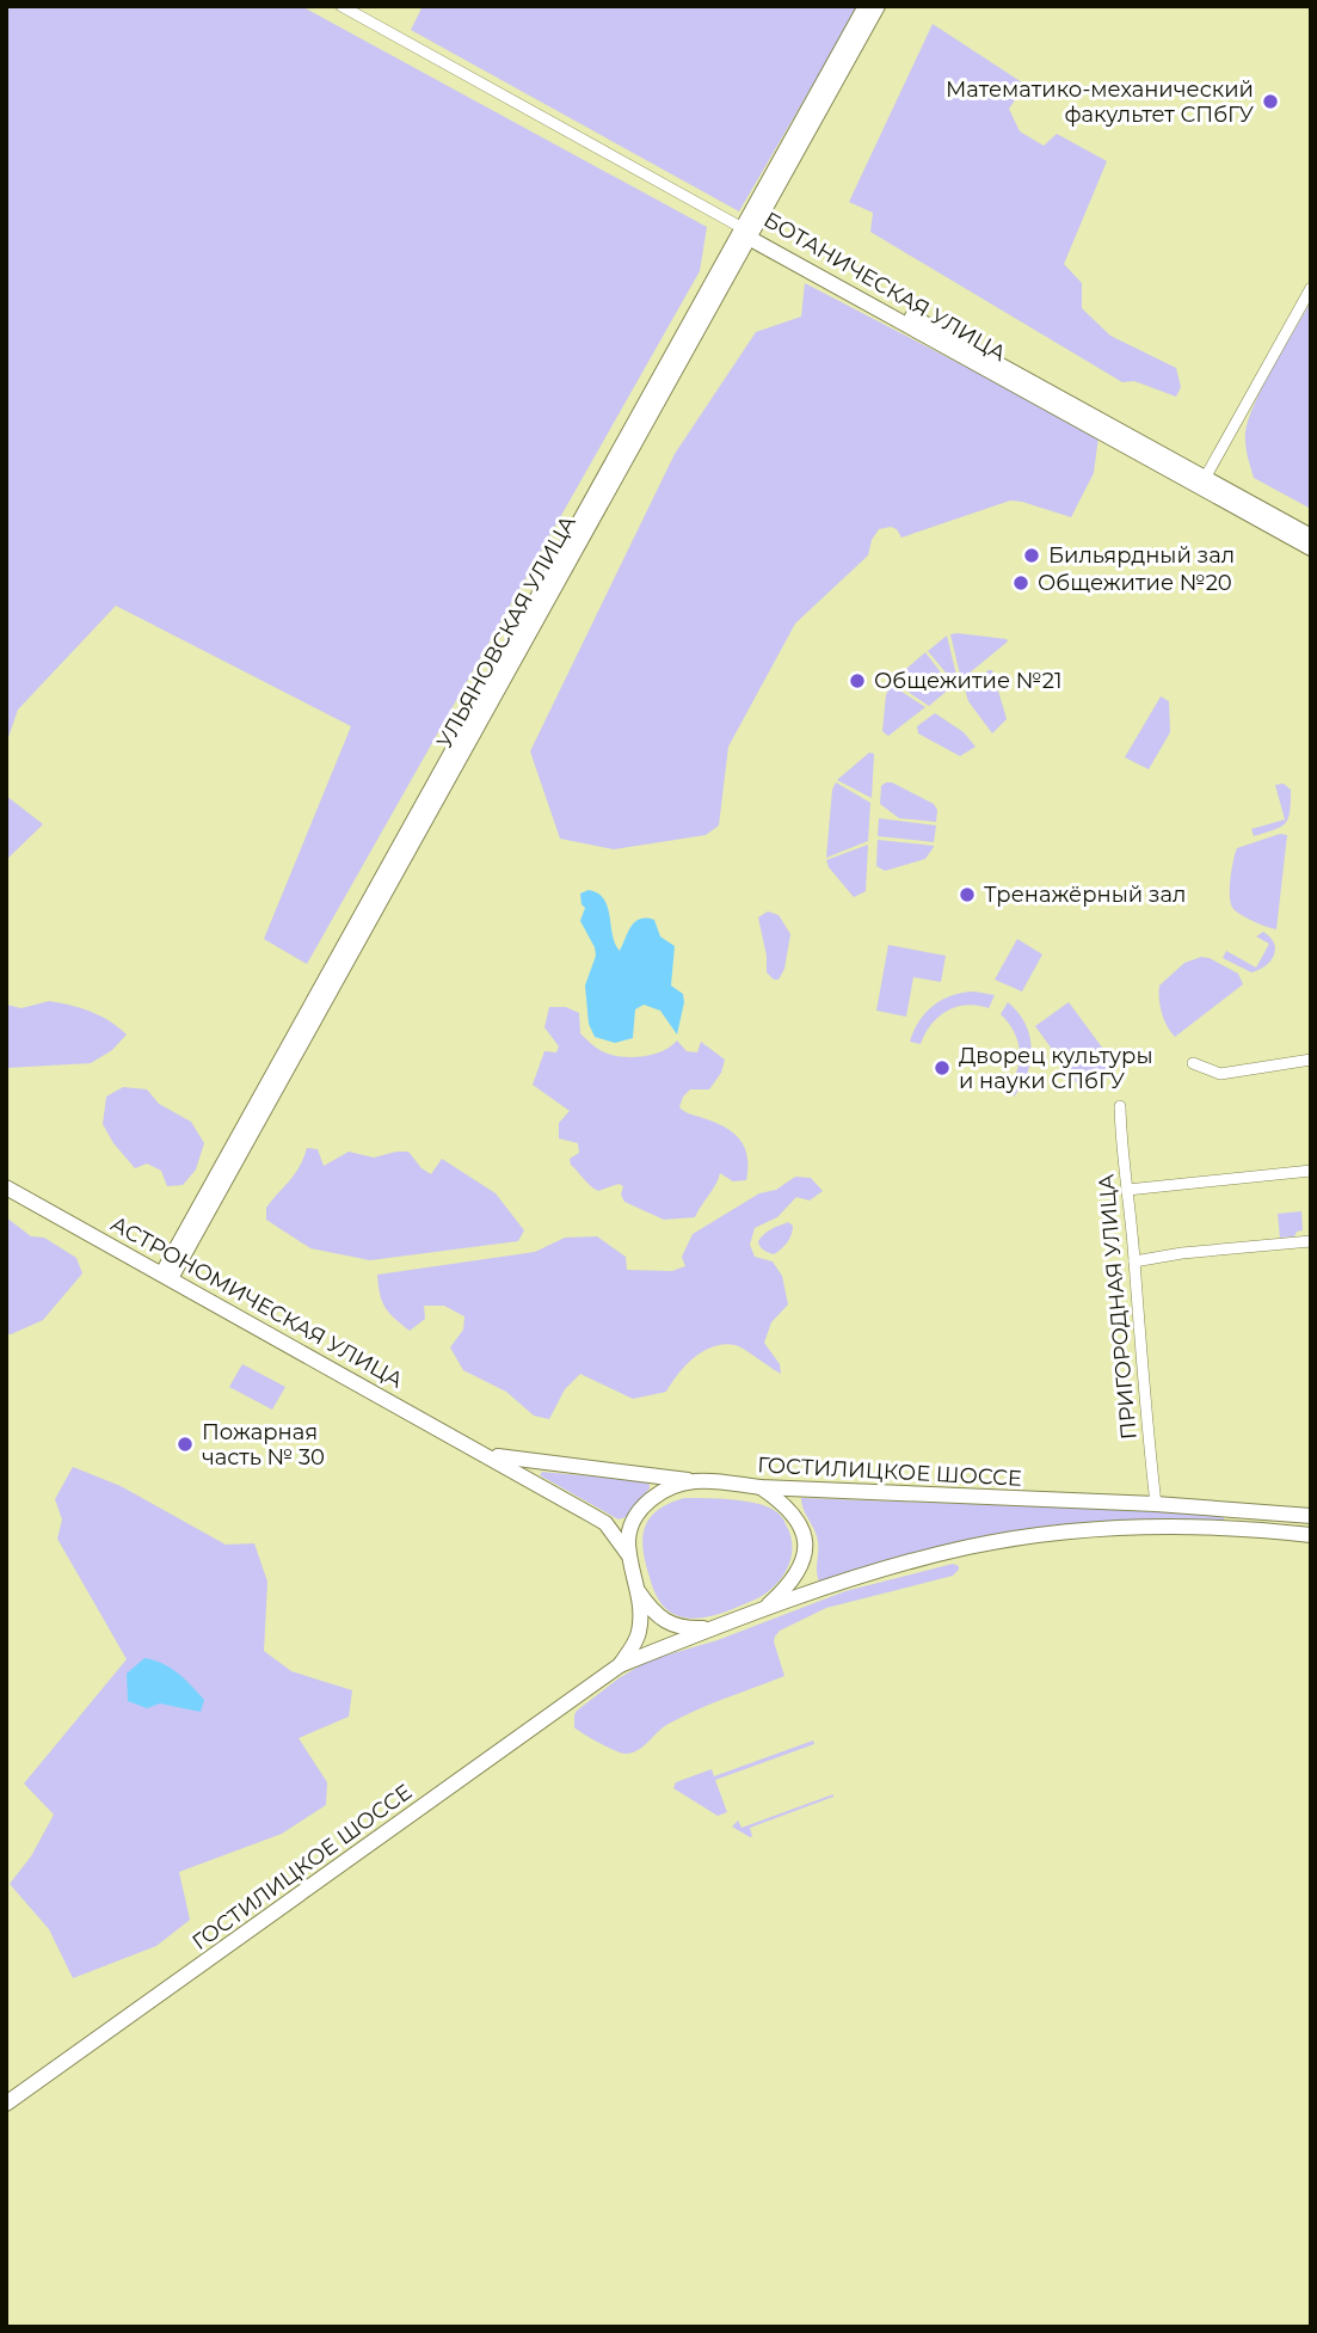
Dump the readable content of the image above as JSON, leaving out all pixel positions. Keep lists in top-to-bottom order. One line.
{"streets":{"main road":["БОТАНИЧЕСКАЯ УЛИЦА","УЛЬЯНОВСКАЯ УЛИЦА","АСТРОНОМИЧЕСКАЯ УЛИЦА","ГОСТИЛИЦКОЕ ШОССЕ"],"street":["ПРИГОРОДНАЯ УЛИЦА"]},"crossings":[["БОТАНИЧЕСКАЯ УЛИЦА","УЛЬЯНОВСКАЯ УЛИЦА"],["УЛЬЯНОВСКАЯ УЛИЦА","АСТРОНОМИЧЕСКАЯ УЛИЦА"],["АСТРОНОМИЧЕСКАЯ УЛИЦА","ГОСТИЛИЦКОЕ ШОССЕ"],["ПРИГОРОДНАЯ УЛИЦА","ГОСТИЛИЦКОЕ ШОССЕ"]],"places":["Математико-механический факультет СПбГУ","Бильярдный зал","Общежитие №20","Общежитие №21","Тренажёрный зал","Дворец культуры и науки СПбГУ","Пожарная часть № 30"]}
